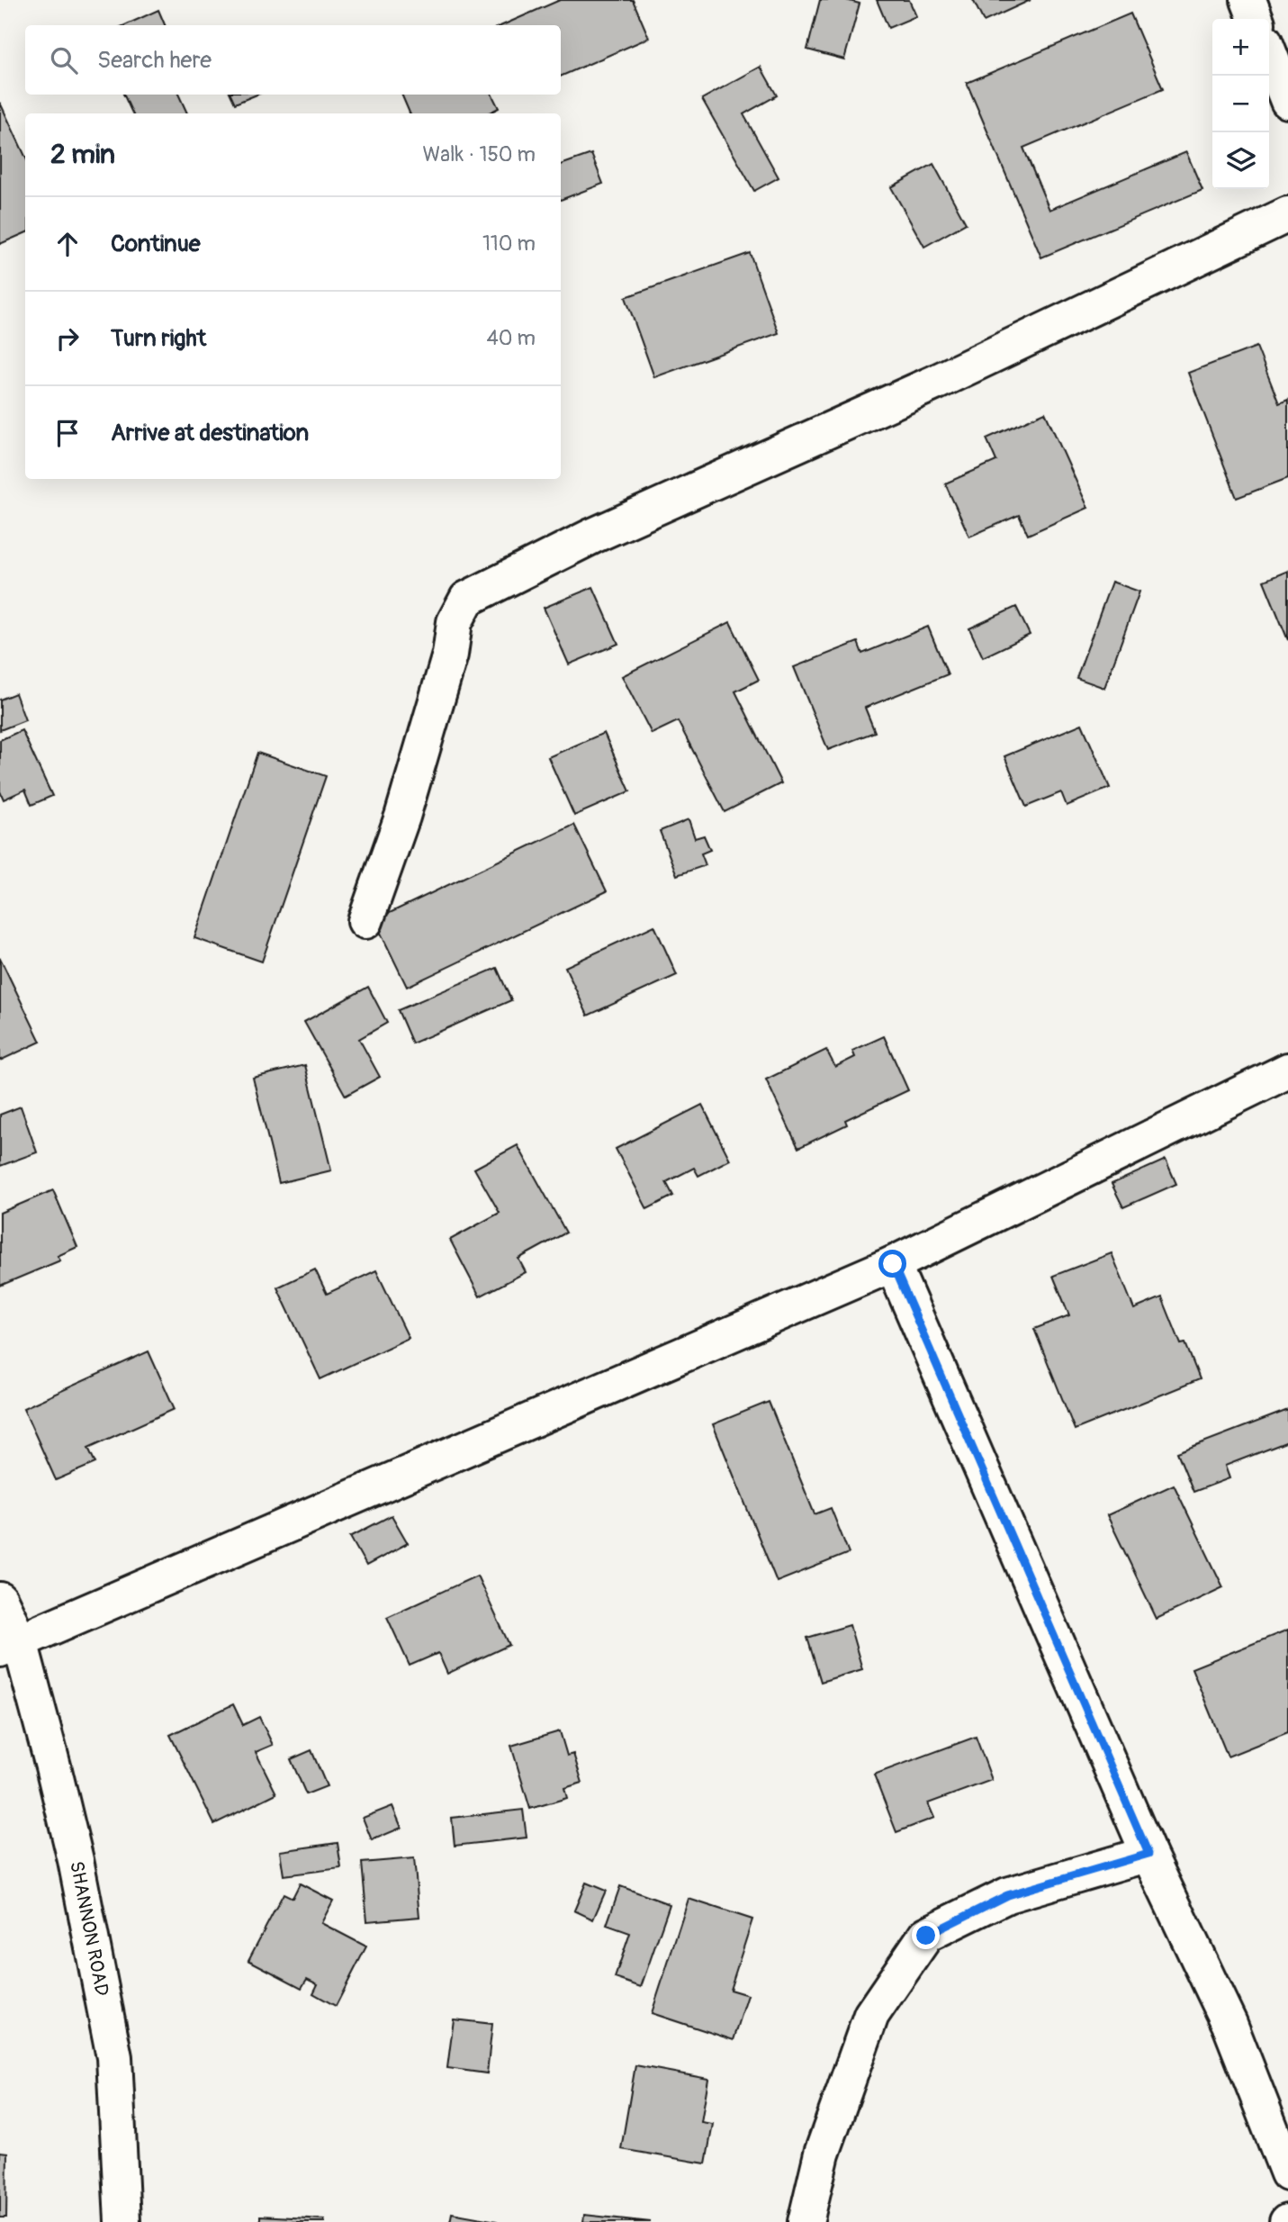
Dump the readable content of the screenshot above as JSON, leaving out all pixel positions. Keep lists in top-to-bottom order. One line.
{"streets":{"street":["SHANNON ROAD"]},"page":{"map_buttons":["+","−"],"search":"Search here","heading":["2 min","Walk · 150 m"],"list":[["Continue","110 m"],["Turn right","40 m"],"Arrive at destination"]}}
